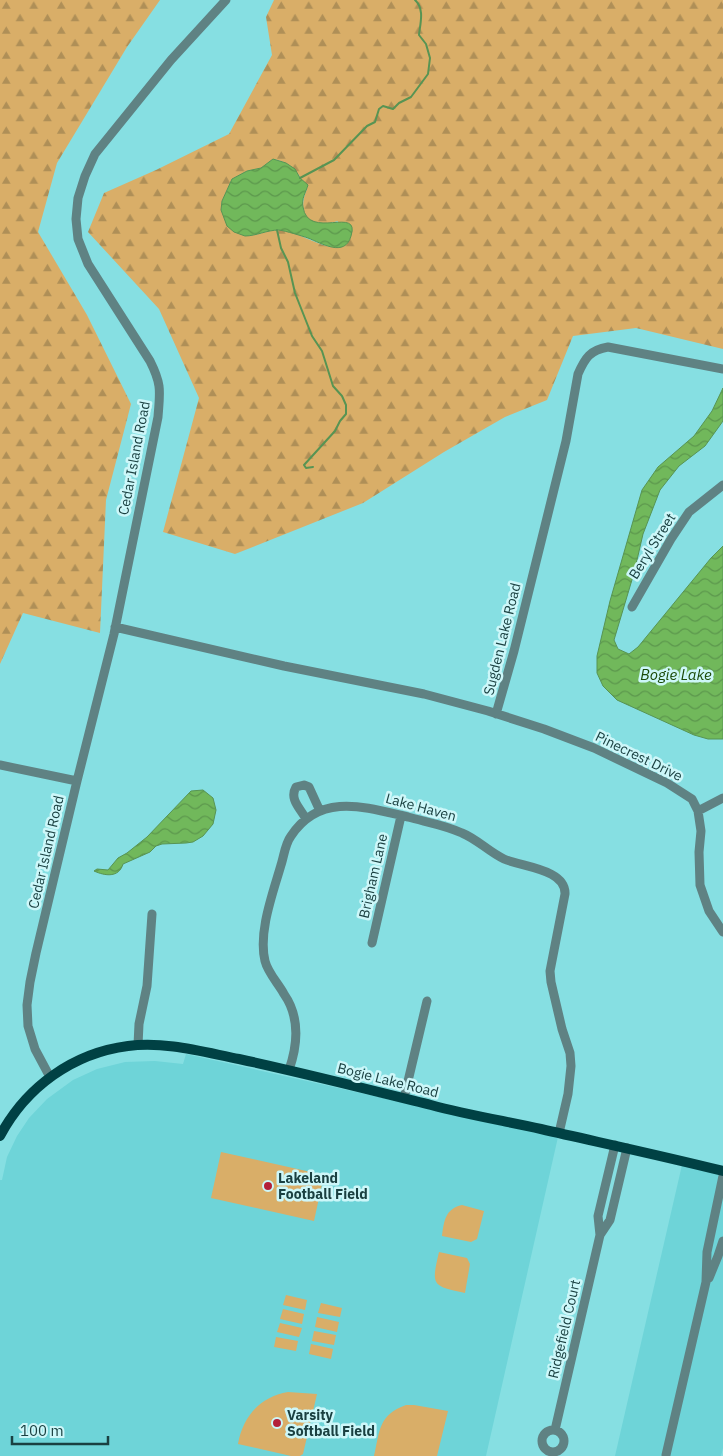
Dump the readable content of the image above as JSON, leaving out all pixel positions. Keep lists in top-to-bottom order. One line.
{"streets":{"main road":["Bogie Lake Road"],"street":["Cedar Island Road","Beryl Street","Sugden Lake Road","Pinecrest Drive","Lake Haven","Brigham Lane","Ridgefield Court"]},"crossings":[["Cedar Island Road","Sugden Lake Road"],["Cedar Island Road","Bogie Lake Road"],["Sugden Lake Road","Pinecrest Drive"],["Lake Haven","Brigham Lane"],["Lake Haven","Bogie Lake Road"],["Bogie Lake Road","Ridgefield Court"]],"water":["Bogie Lake"],"places":["Lakeland Football Field","Varsity Softball Field"],"scale_bar":"100 m"}
